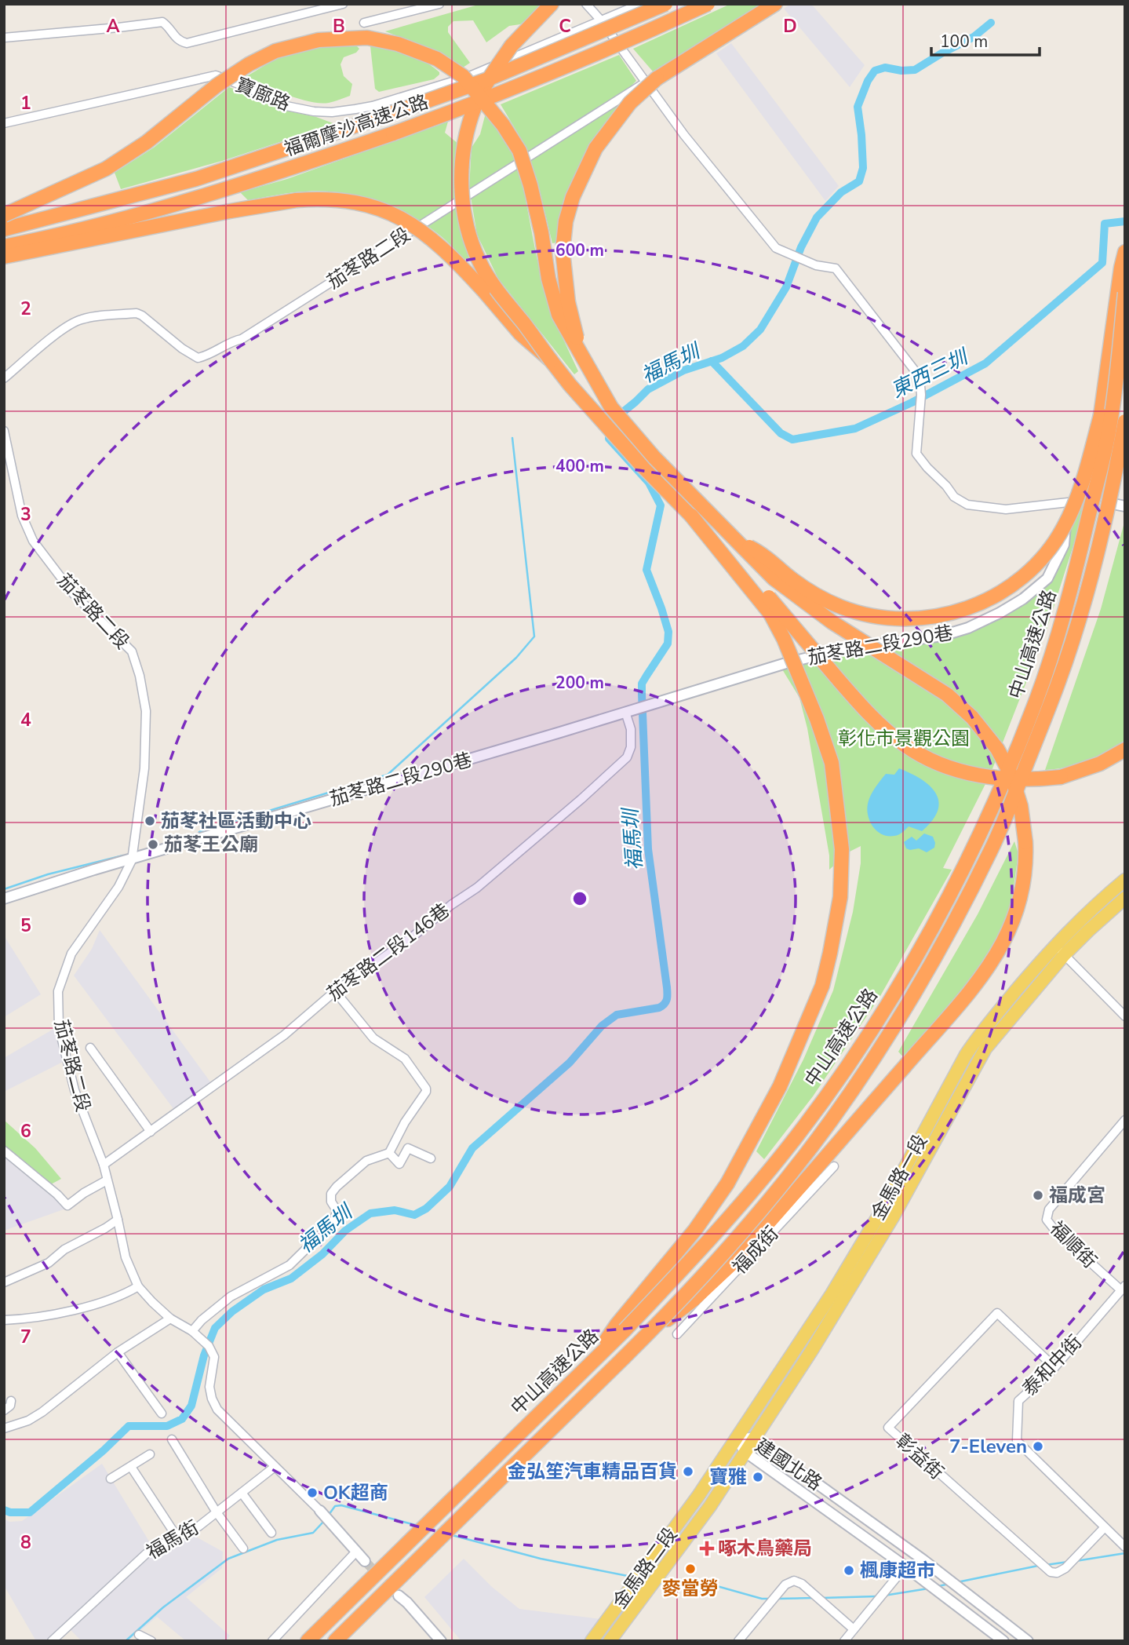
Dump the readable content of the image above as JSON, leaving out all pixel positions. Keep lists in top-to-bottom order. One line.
{"streets":{"highway":["福爾摩沙高速公路","中山高速公路"],"main road":["金馬路一段","金馬路二段"],"street":["寶廍路","茄苳路二段","茄苳路二段290巷","茄苳路二段146巷","福順街","福成街","泰和中街","彰益街","建國北路","福馬街"]},"crossings":[["茄苳路二段","茄苳路二段290巷"],["茄苳路二段","茄苳路二段146巷"],["茄苳路二段","福馬街"],["茄苳路二段290巷","茄苳路二段146巷"],["金馬路一段","建國北路"],["金馬路一段","金馬路二段"],["福順街","泰和中街"],["泰和中街","彰益街"]],"water":["福馬圳","東西三圳"],"parks":["彰化市景觀公園"],"places":{"other":["茄苳社區活動中心","茄苳王公廟","福成宮","7-Eleven","金弘笙汽車精品百貨","寶雅","OK超商","麥當勞","楓康超市"],"health":["啄木鳥藥局"]},"scale_bar":"100 m","grid":{"columns":["A","B","C","D"],"rows":["1","2","3","4","5","6","7","8"]},"rings":["600 m","400 m","200 m"]}
